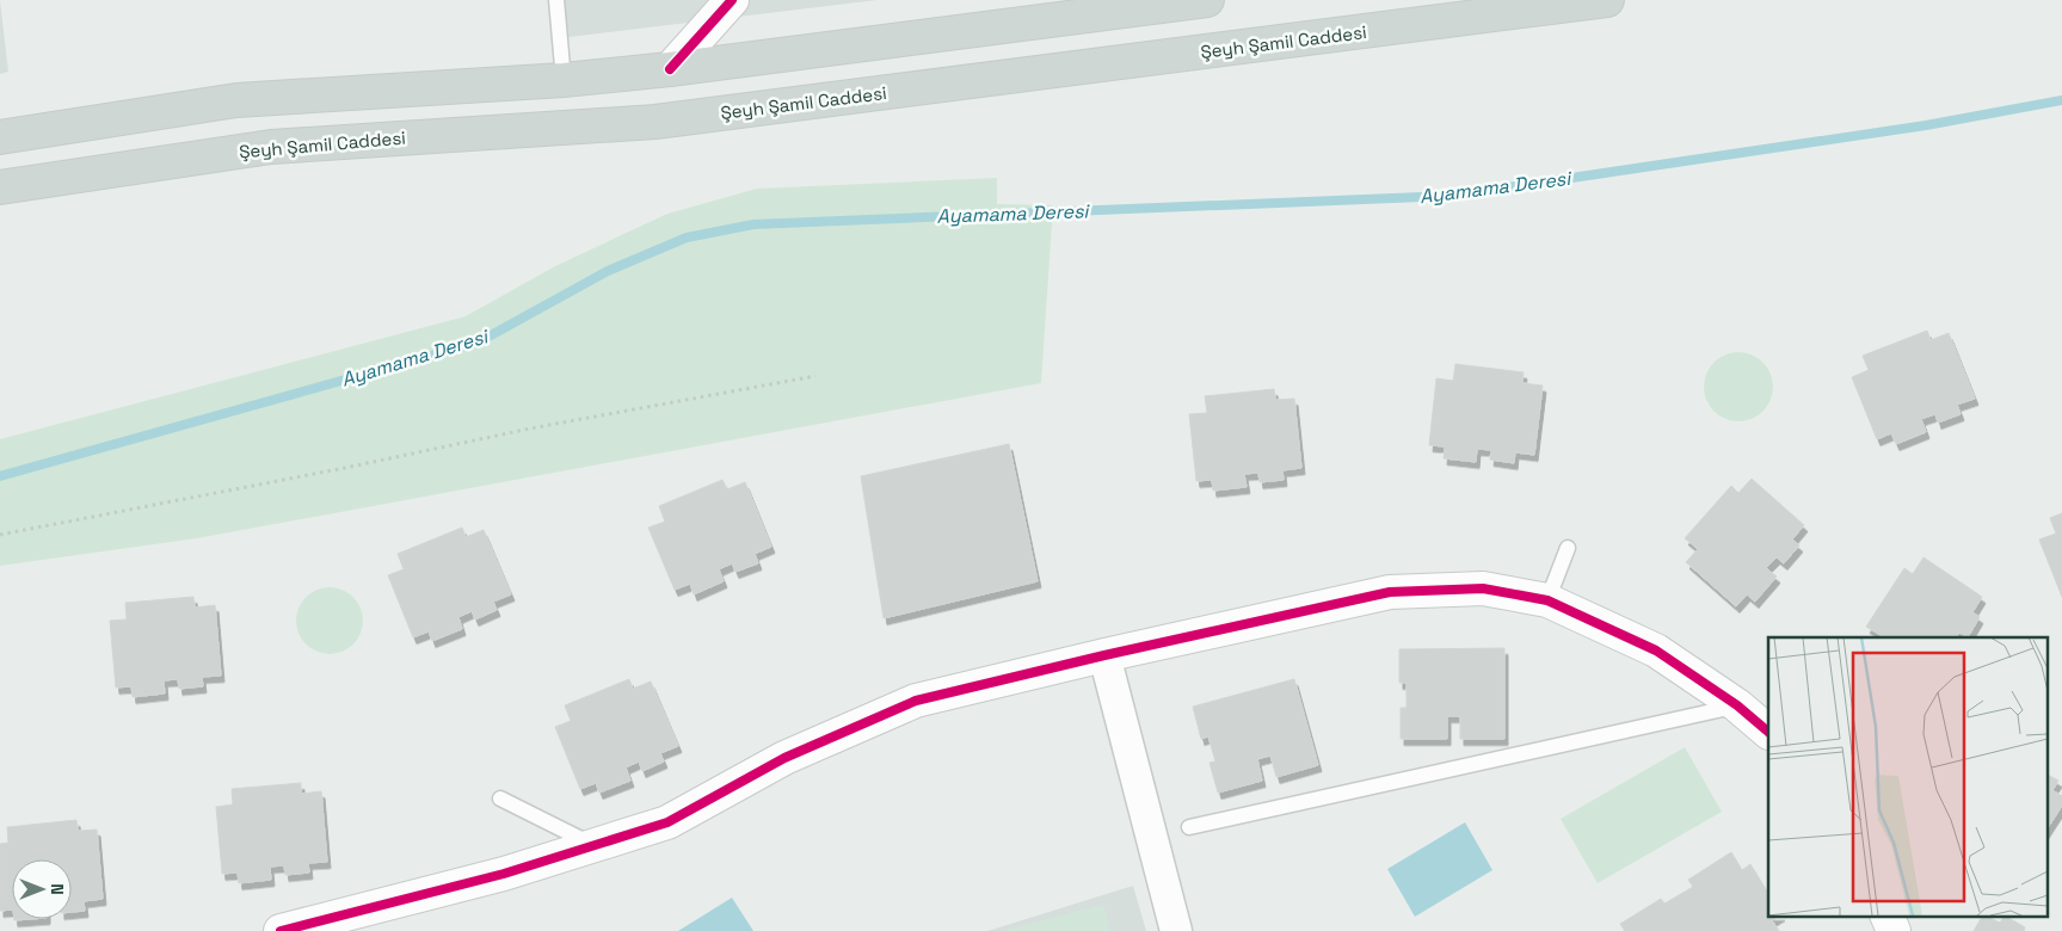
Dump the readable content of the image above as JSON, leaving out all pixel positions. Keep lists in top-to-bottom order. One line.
{"streets":{"main road":["Şeyh Şamil Caddesi"]},"water":["Ayamama Deresi"],"north":"right"}
